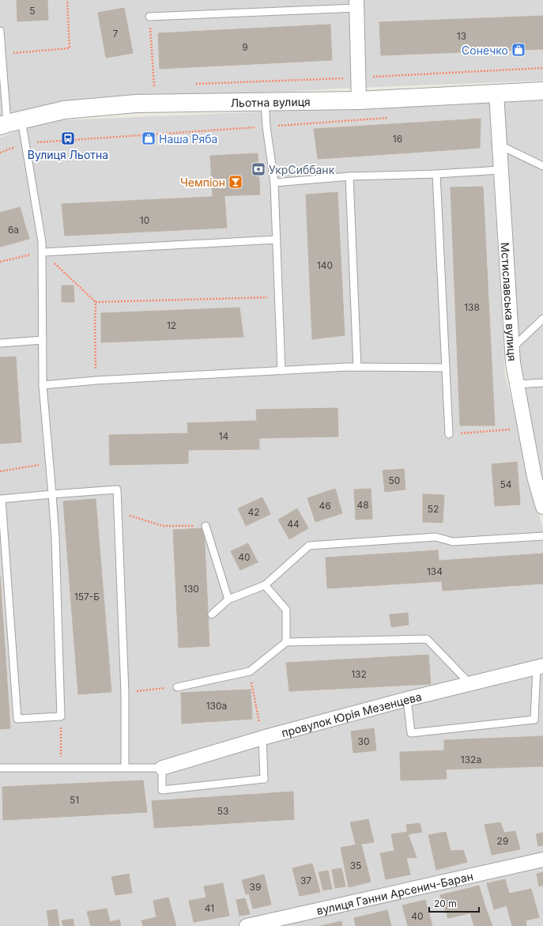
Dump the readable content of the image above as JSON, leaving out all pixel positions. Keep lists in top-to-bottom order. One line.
{"streets":{"street":["Льотна вулиця","Мстиславська вулиця","провулок Юрія Мезенцева","вулиця Ганни Арсенич-Баран"]},"crossings":[["Льотна вулиця","Мстиславська вулиця"]],"places":{"shop":["Сонечко","Наша Ряба"],"bus stop":["Вулиця Льотна"],"bank":["УкрСиббанк"],"bar":["Чемпіон"]},"house_numbers":["5","7","13","9","16","10","6а","140","138","12","14","50","54","48","46","52","42","44","40","134","130","157-Б","132","130а","30","132а","51","53","29","35","37","39","41","40"],"scale_bar":"20 m"}
